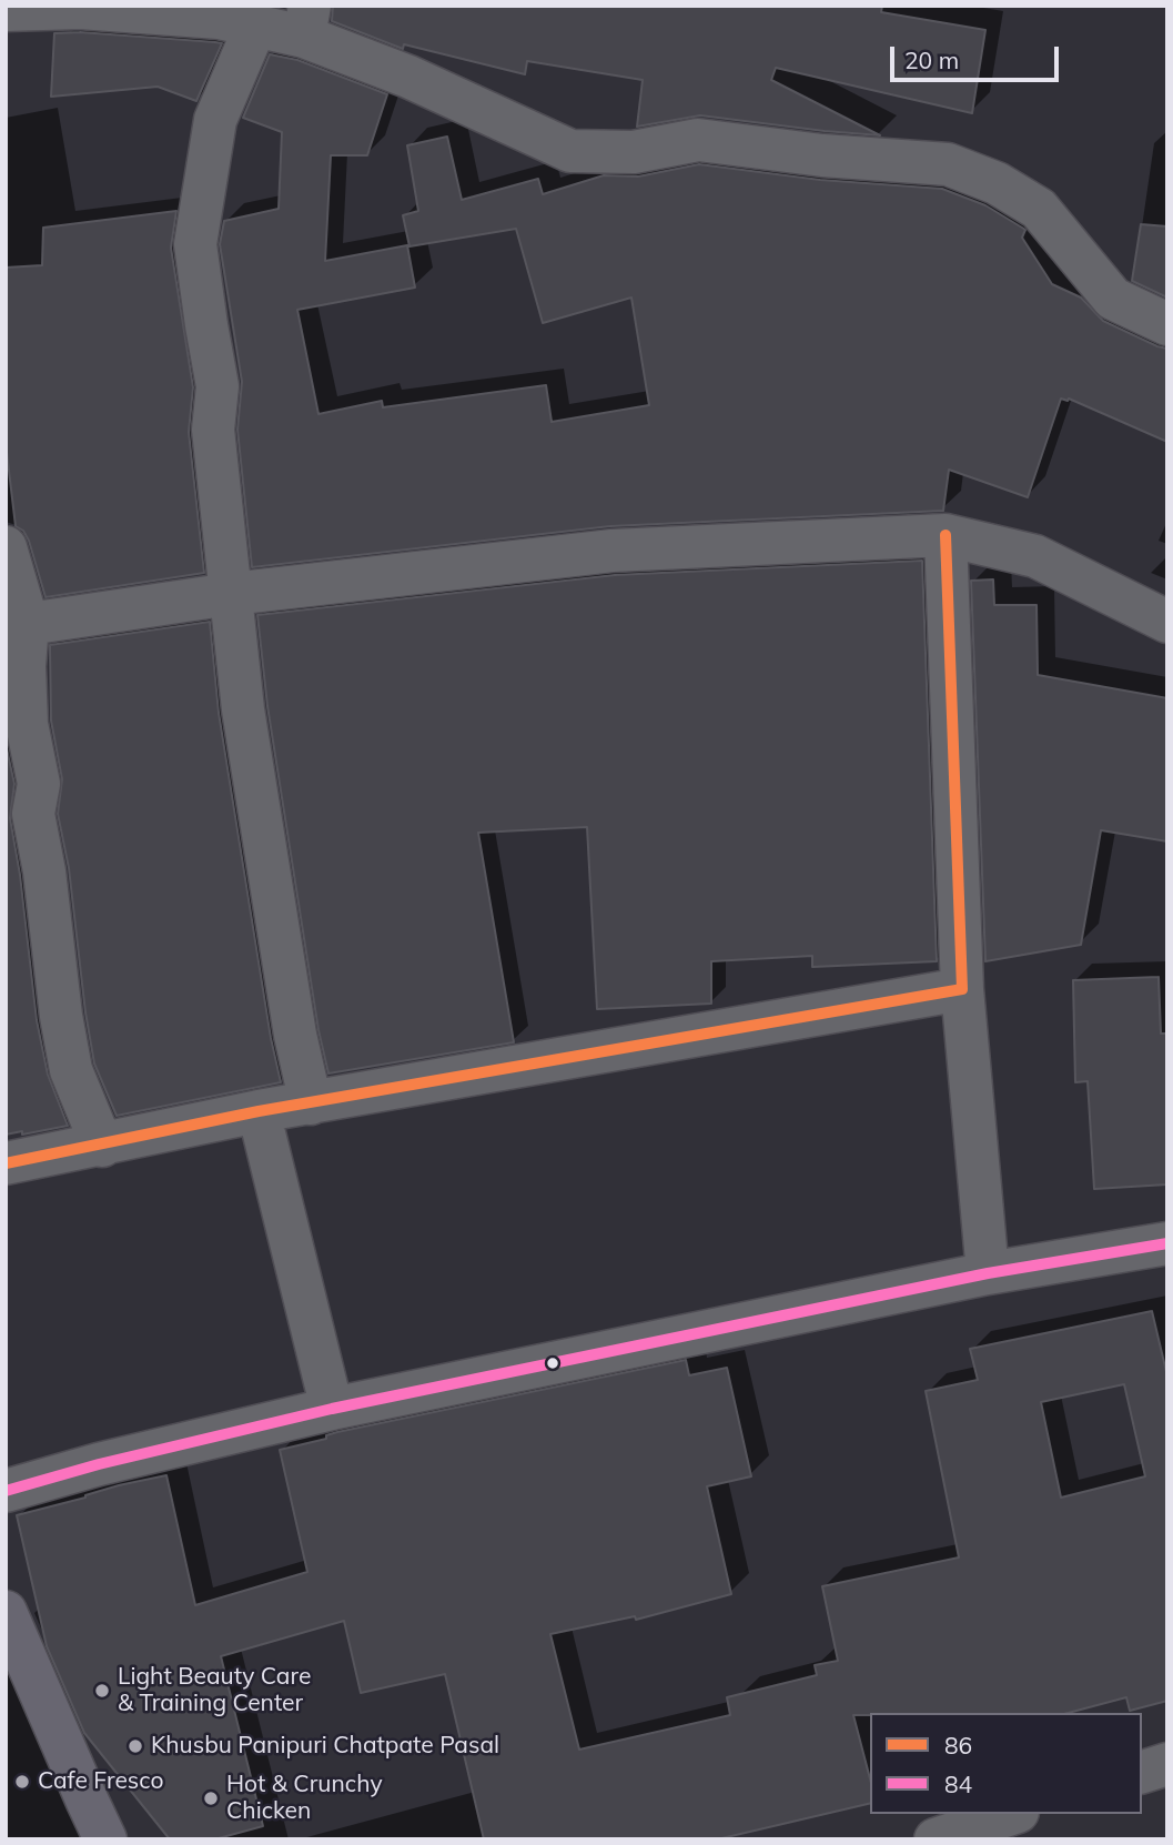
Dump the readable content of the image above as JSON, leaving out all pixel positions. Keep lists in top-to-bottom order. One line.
{"places":["Light Beauty Care & Training Center","Khusbu Panipuri Chatpate Pasal","Cafe Fresco","Hot & Crunchy Chicken"],"lines":["transit line 86","transit line 84"],"legend":["86","84"],"scale_bar":"20 m"}
